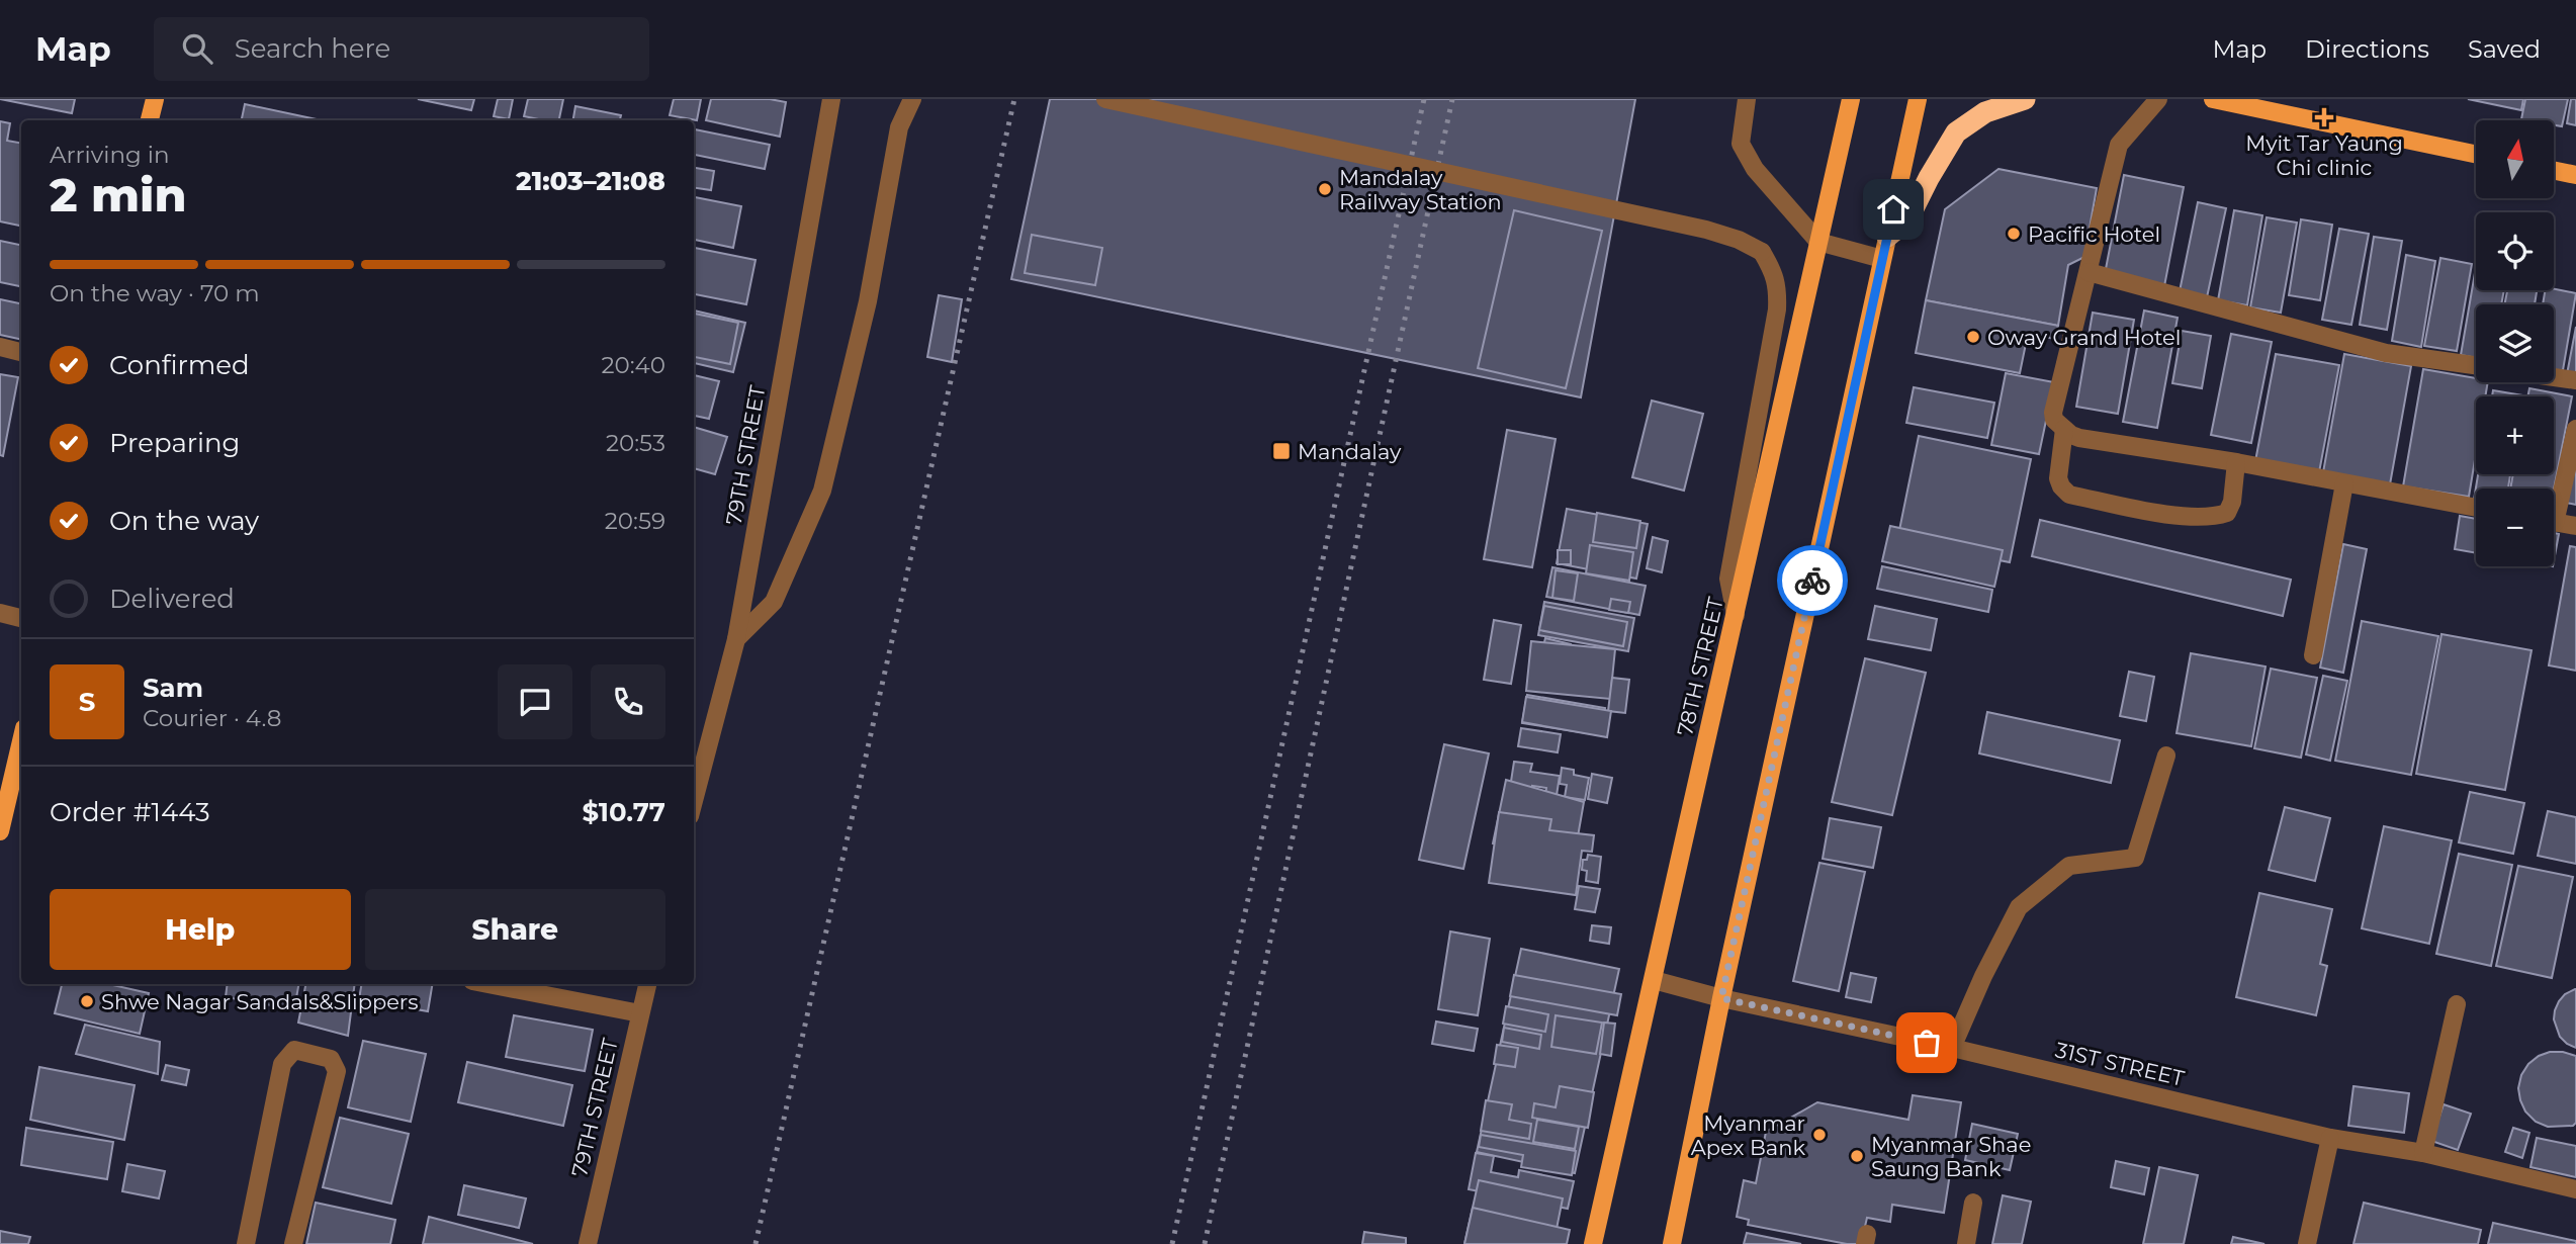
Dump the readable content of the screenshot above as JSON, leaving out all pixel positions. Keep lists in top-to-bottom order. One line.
{"streets":{"main road":["78TH STREET"],"street":["79TH STREET","31ST STREET"]},"crossings":[["78TH STREET","31ST STREET"]],"places":{"health":["Myit Tar Yaung Chi clinic"],"other":["Mandalay Railway Station","Pacific Hotel","Oway Grand Hotel","Shwe Nagar Sandals&Slippers","Myanmar Apex Bank","Myanmar Shae Saung Bank"],"transit":["Mandalay"]},"north":"top","page":{"header":"Map","search":"Search here","nav":["Map","Directions","Saved"],"map_buttons":["+","−"],"heading":["2 min","Arriving in","21:03–21:08"],"panel":["Sam","Courier · 4.8","Order #1443","$10.77"],"bar":"On the way · 70 m","list":[["Confirmed","20:40"],["Preparing","20:53"],["On the way","20:59"],"Delivered"],"round":"S","buttons":["Help","Share"]}}
